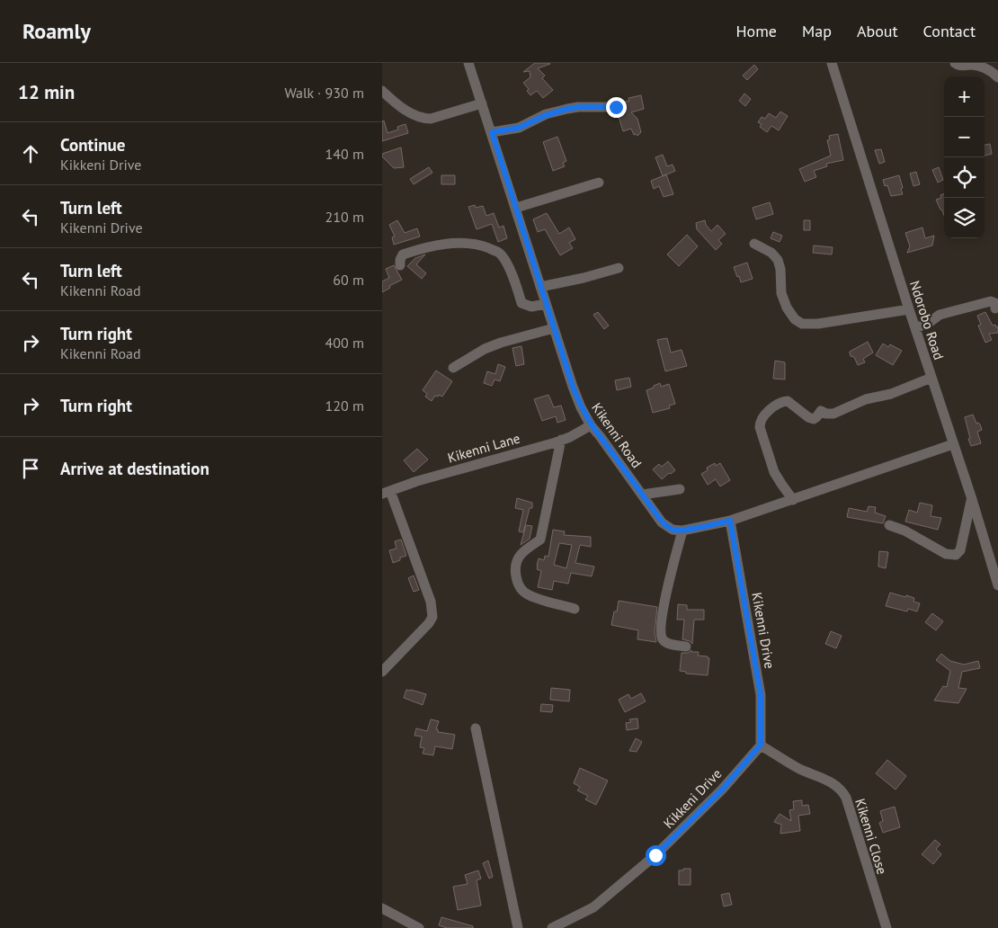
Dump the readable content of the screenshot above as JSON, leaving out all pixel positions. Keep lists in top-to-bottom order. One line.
{"streets":{"street":["Ndorobo Road","Kikenni Road","Kikenni Lane","Kikenni Drive","Kikkeni Drive","Kikenni Close"]},"crossings":[["Kikenni Road","Kikenni Lane"],["Kikenni Drive","Kikkeni Drive"],["Kikenni Drive","Kikenni Close"],["Kikkeni Drive","Kikenni Close"]],"page":{"header":"Roamly","nav":["Home","Map","About","Contact"],"heading":["12 min","Walk · 930 m"],"map_buttons":["+","−"],"list":[["Continue","Kikkeni Drive","140 m"],["Turn left","Kikenni Drive","210 m"],["Turn left","Kikenni Road","60 m"],["Turn right","Kikenni Road","400 m"],["Turn right","120 m"],"Arrive at destination"]}}
